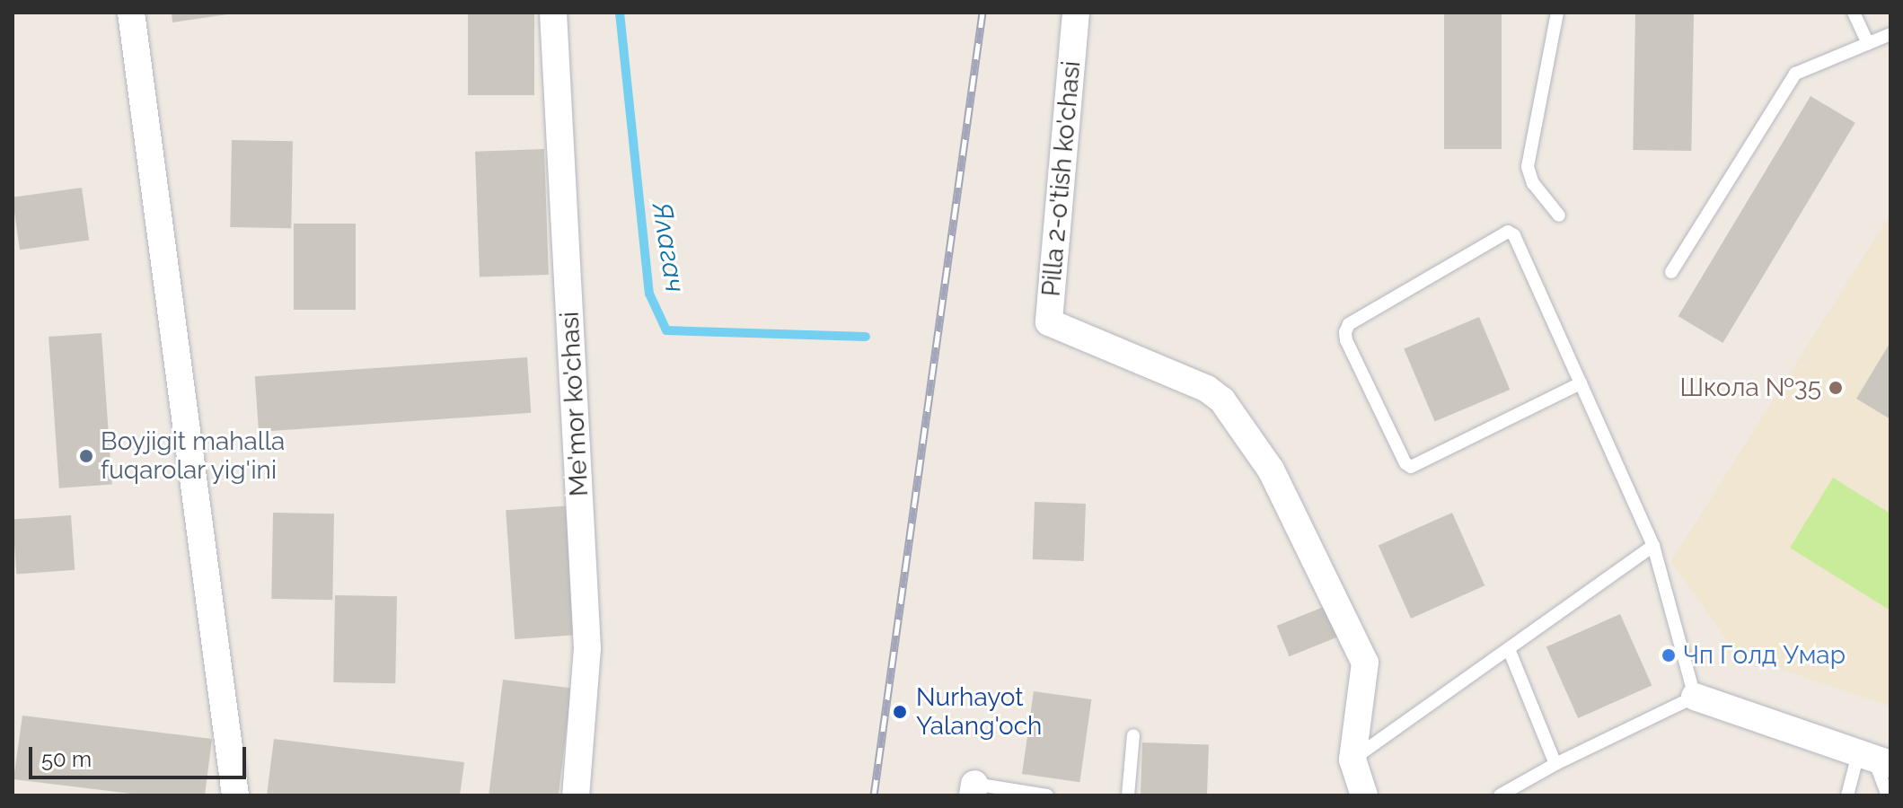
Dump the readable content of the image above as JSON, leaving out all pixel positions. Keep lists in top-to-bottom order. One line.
{"streets":{"street":["Pilla 2-o'tish ko'chasi","Me'mor ko'chasi"]},"water":["Ялагач"],"places":["Школа №35","Boyjigit mahalla fuqarolar yig'ini","Чп Голд Умар","Nurhayot Yalang'och"],"scale_bar":"50 m"}
